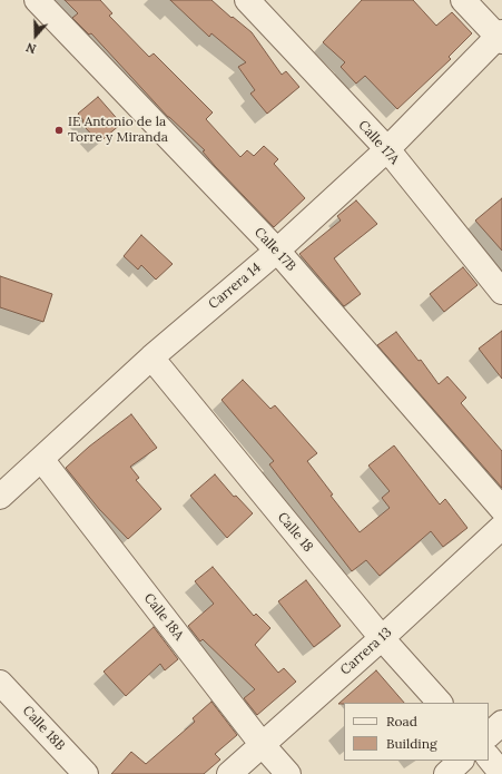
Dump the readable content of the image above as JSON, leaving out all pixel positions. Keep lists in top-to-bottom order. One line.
{"streets":{"street":["Calle 17A","Calle 17B","Carrera 14","Calle 18","Calle 18A","Carrera 13","Calle 18B"]},"crossings":[["Calle 17A","Carrera 14"],["Calle 17B","Carrera 14"],["Carrera 14","Calle 18"],["Carrera 14","Calle 18A"],["Calle 18","Carrera 13"],["Calle 18A","Carrera 13"]],"places":["IE Antonio de la Torre y Miranda"],"legend":["Road","Building"],"north":"bottom"}
